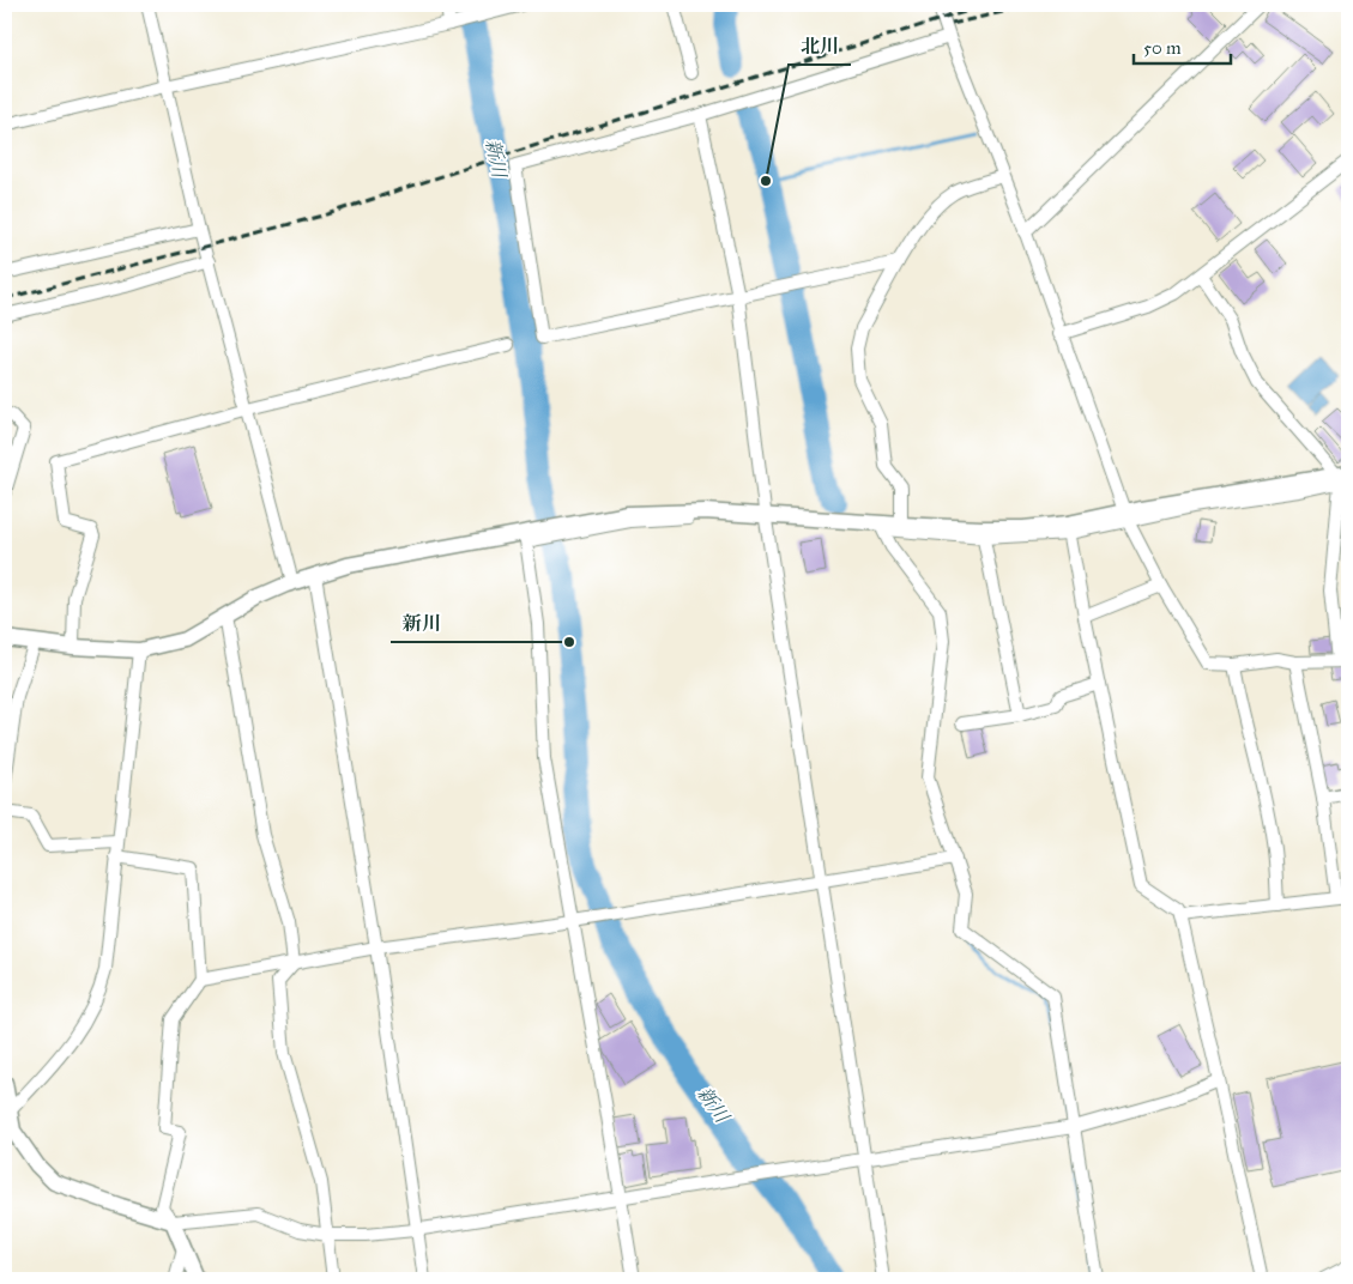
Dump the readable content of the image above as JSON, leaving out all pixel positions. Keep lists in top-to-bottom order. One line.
{"water":["新川"],"places":["北川","新川"],"scale_bar":"50 m"}
